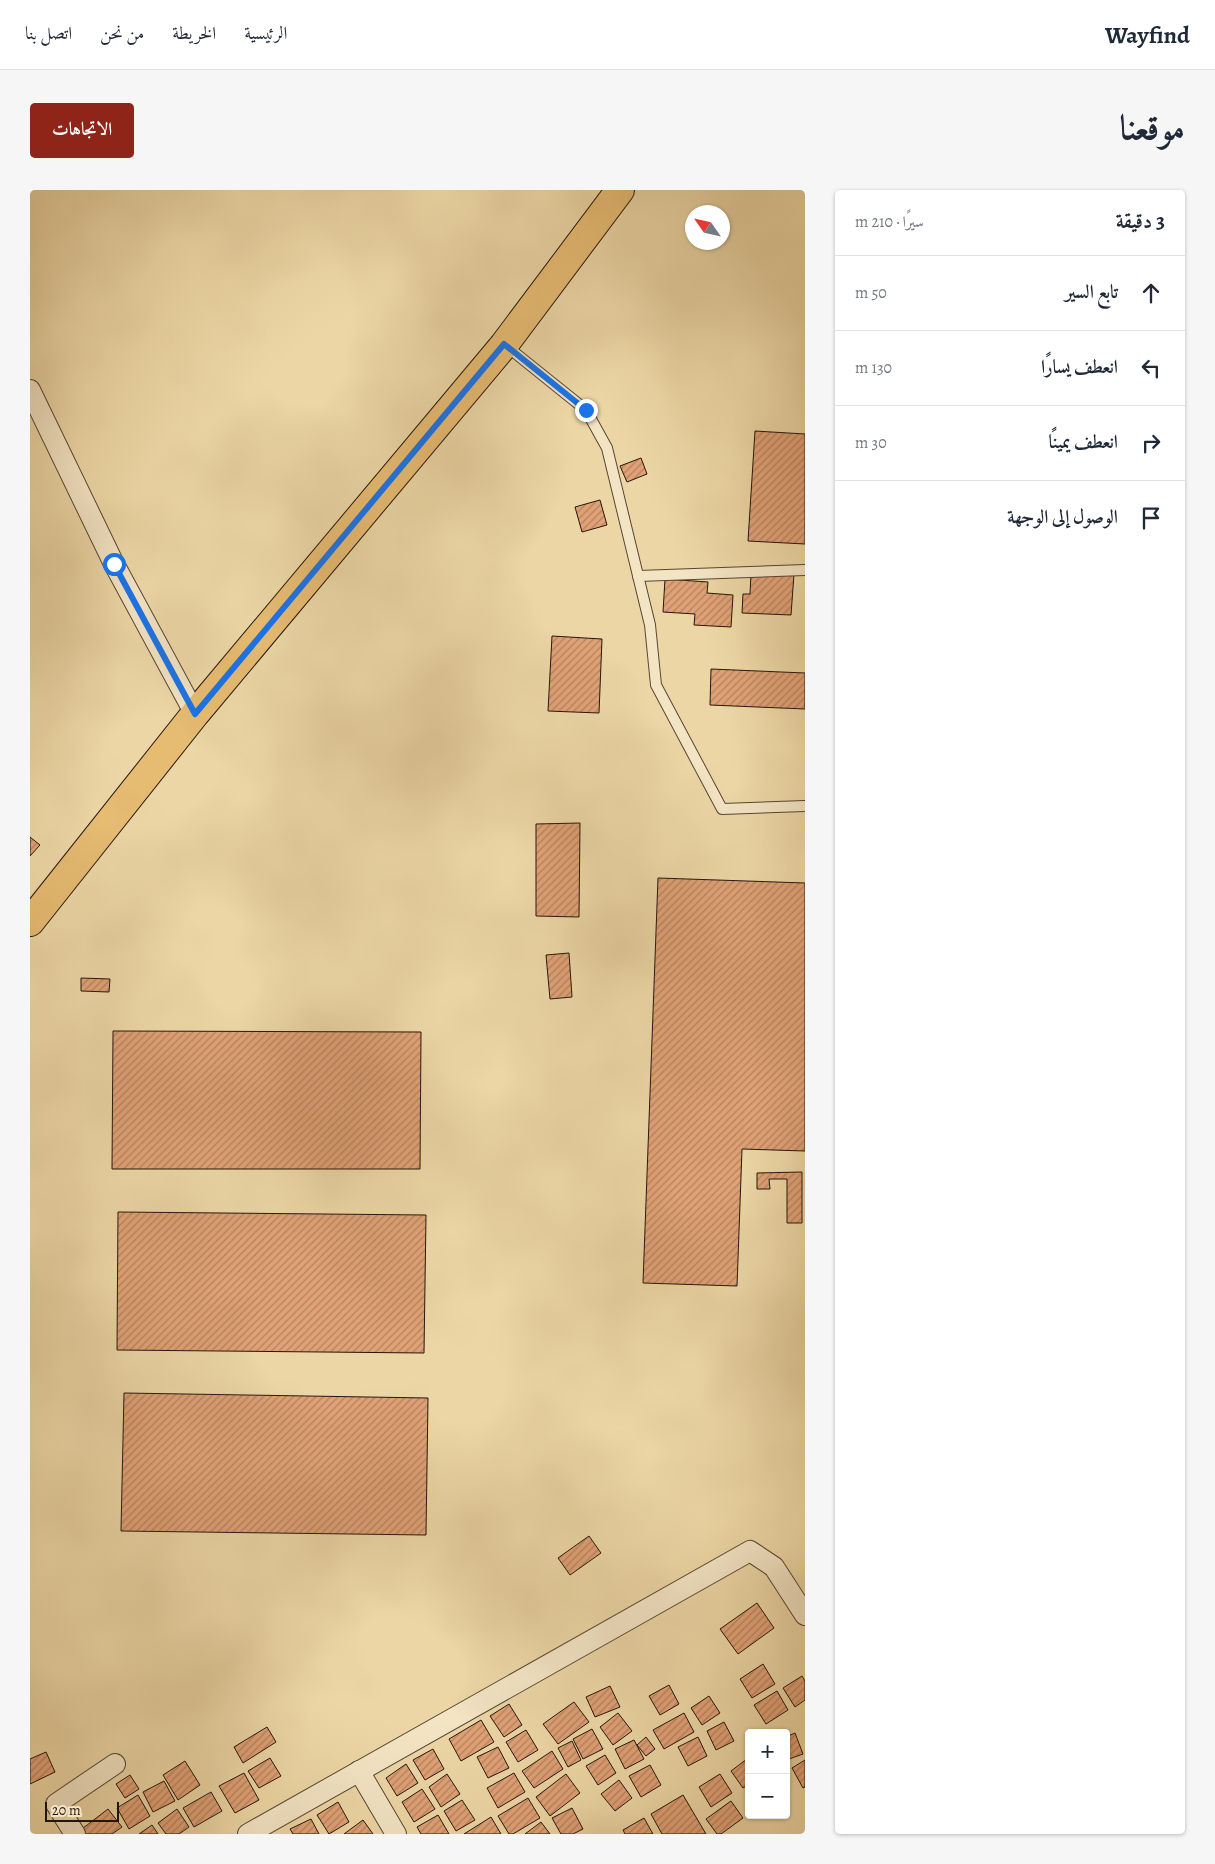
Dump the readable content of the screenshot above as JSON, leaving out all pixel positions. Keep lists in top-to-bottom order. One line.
{"scale_bar":"20 m","north":"top left","page":{"header":"Wayfind","nav":["الرئيسية","الخريطة","من نحن","اتصل بنا"],"title":"موقعنا","buttons":"الاتجاهات","heading":["3 دقيقة","سيرًا · 210 m"],"list":[["تابع السير","50 m"],["انعطف يسارًا","130 m"],["انعطف يمينًا","30 m"],"الوصول إلى الوجهة"],"map_buttons":["+","−"],"scale":"20 m"}}
